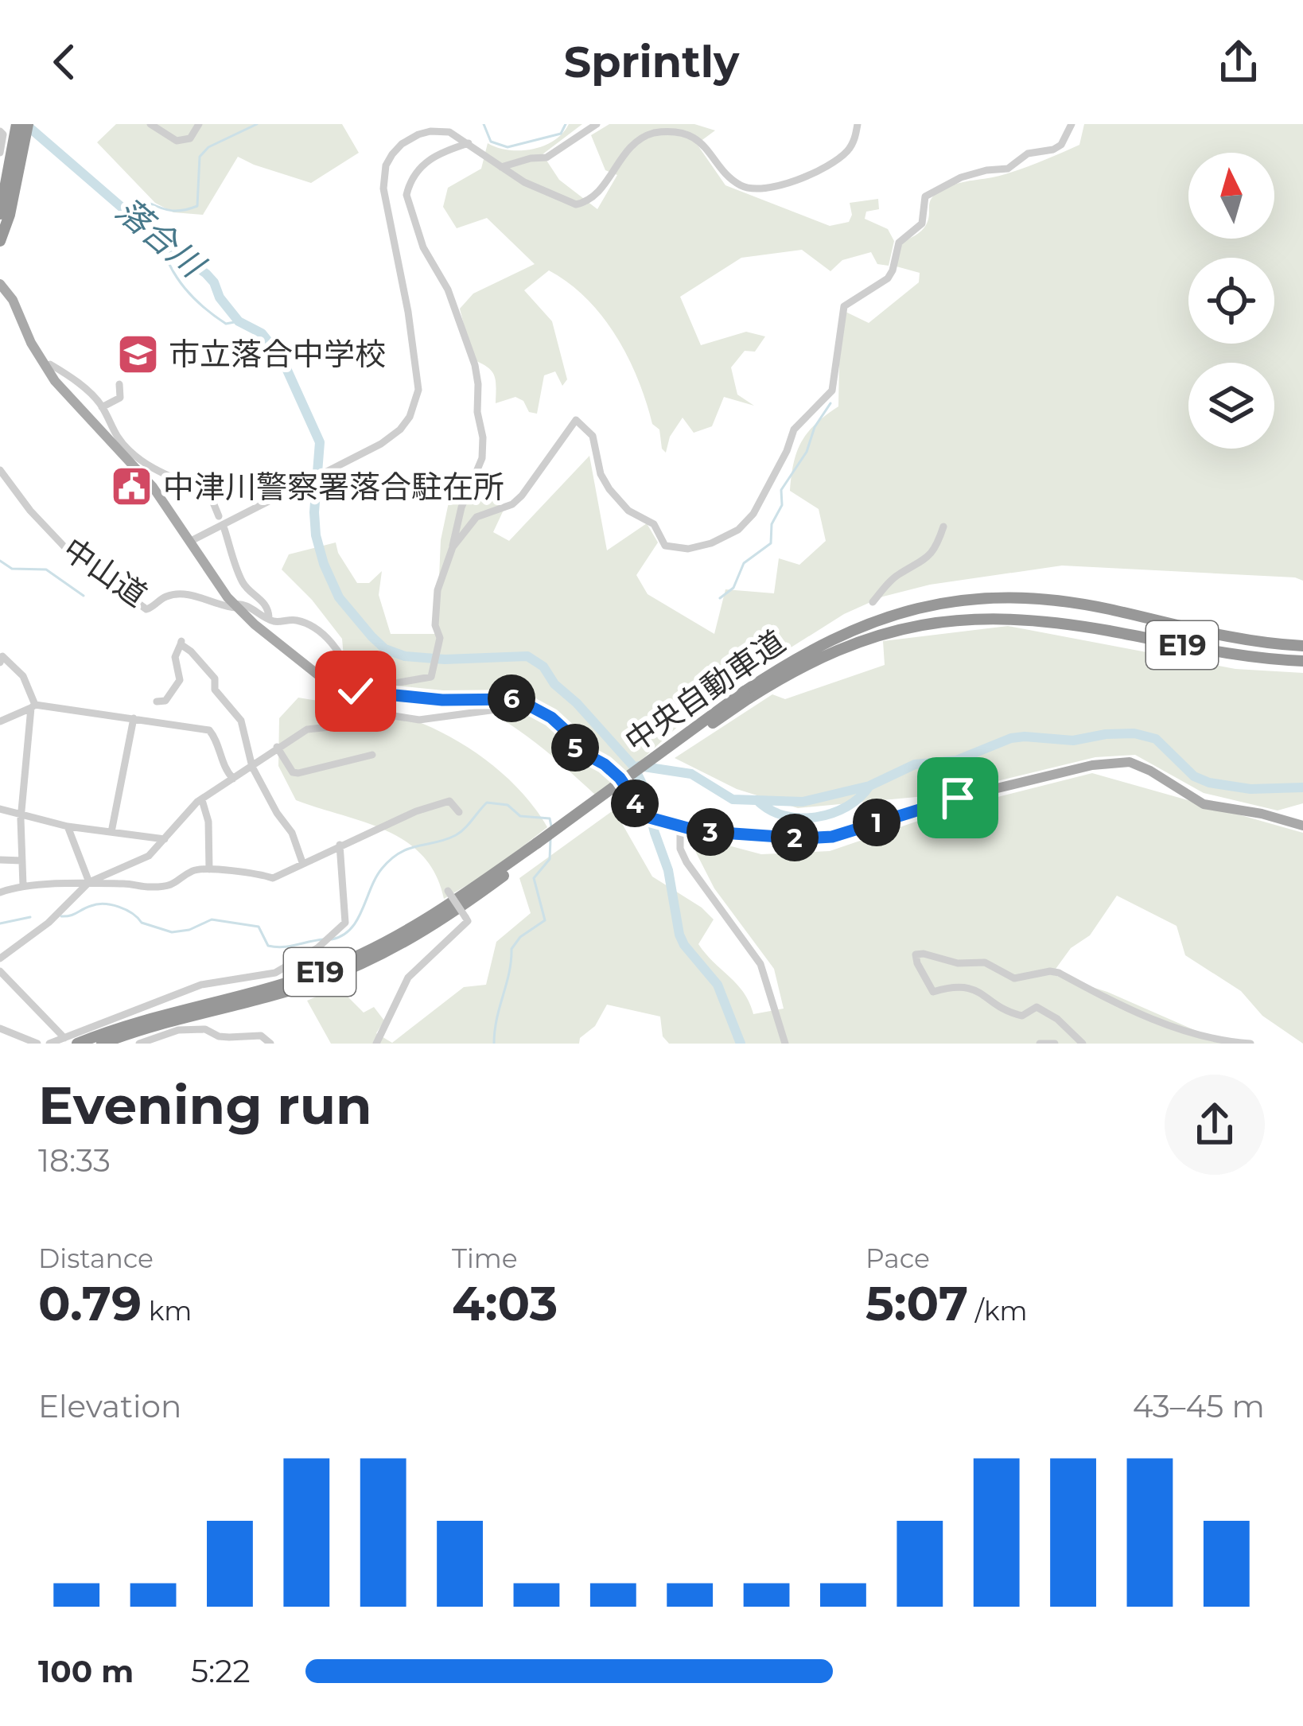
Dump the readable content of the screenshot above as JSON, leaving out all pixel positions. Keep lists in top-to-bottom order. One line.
{"streets":{"highway":["E19","中央自動車道"],"street":["中山道"]},"water":["落合川"],"places":{"school or university":["市立落合中学校"],"public building":["中津川警察署落合駐在所"]},"north":"top","page":{"header":"Sprintly","pins":["6","5","4","1","3","2"],"heading":["Evening run","18:33"],"stats":[["Distance","0.79 km"],["Time","4:03"],["Pace","5:07 /km"]],"chart":["Elevation","43–45 m"],"list":[{"name":"100 m","note":"5:22"}]}}
